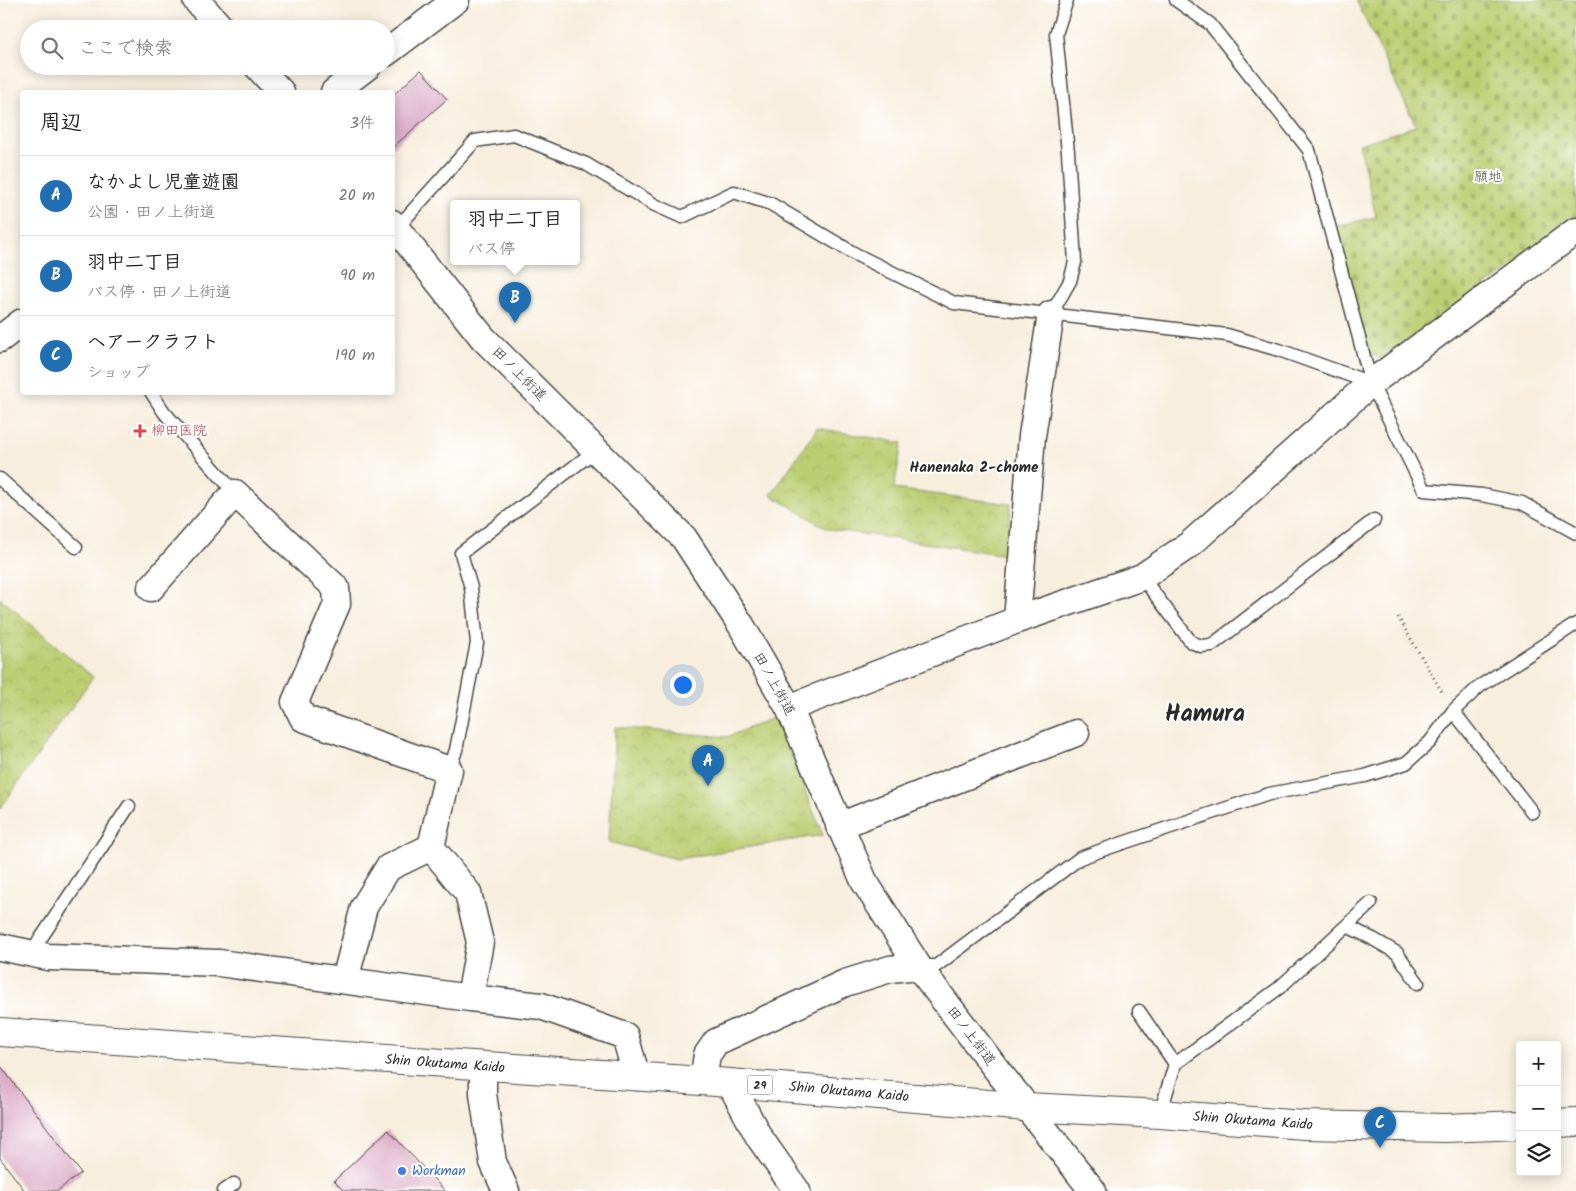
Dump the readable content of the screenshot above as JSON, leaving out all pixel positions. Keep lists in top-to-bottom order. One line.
{"streets":{"main road":["Shin Okutama Kaido","29"],"street":["田ノ上街道"]},"crossings":[["田ノ上街道","Shin Okutama Kaido"]],"districts":["Hanenaka 2-chome","Hamura"],"parks":["願地"],"places":{"health":["柳田医院"],"other":["Workman"]},"page":{"search":"ここで検索","heading":["周辺","3件"],"list":[{"mark":"A","name":"なかよし児童遊園","note":"公園 · 田ノ上街道","value":"20 m"},{"mark":"B","name":"羽中二丁目","note":"バス停 · 田ノ上街道","value":"90 m"},{"mark":"C","name":"ヘアークラフト","note":"ショップ","value":"190 m"}],"popup":["羽中二丁目","バス停"],"pins":["B","A","C"],"map_buttons":["+","−"]}}
